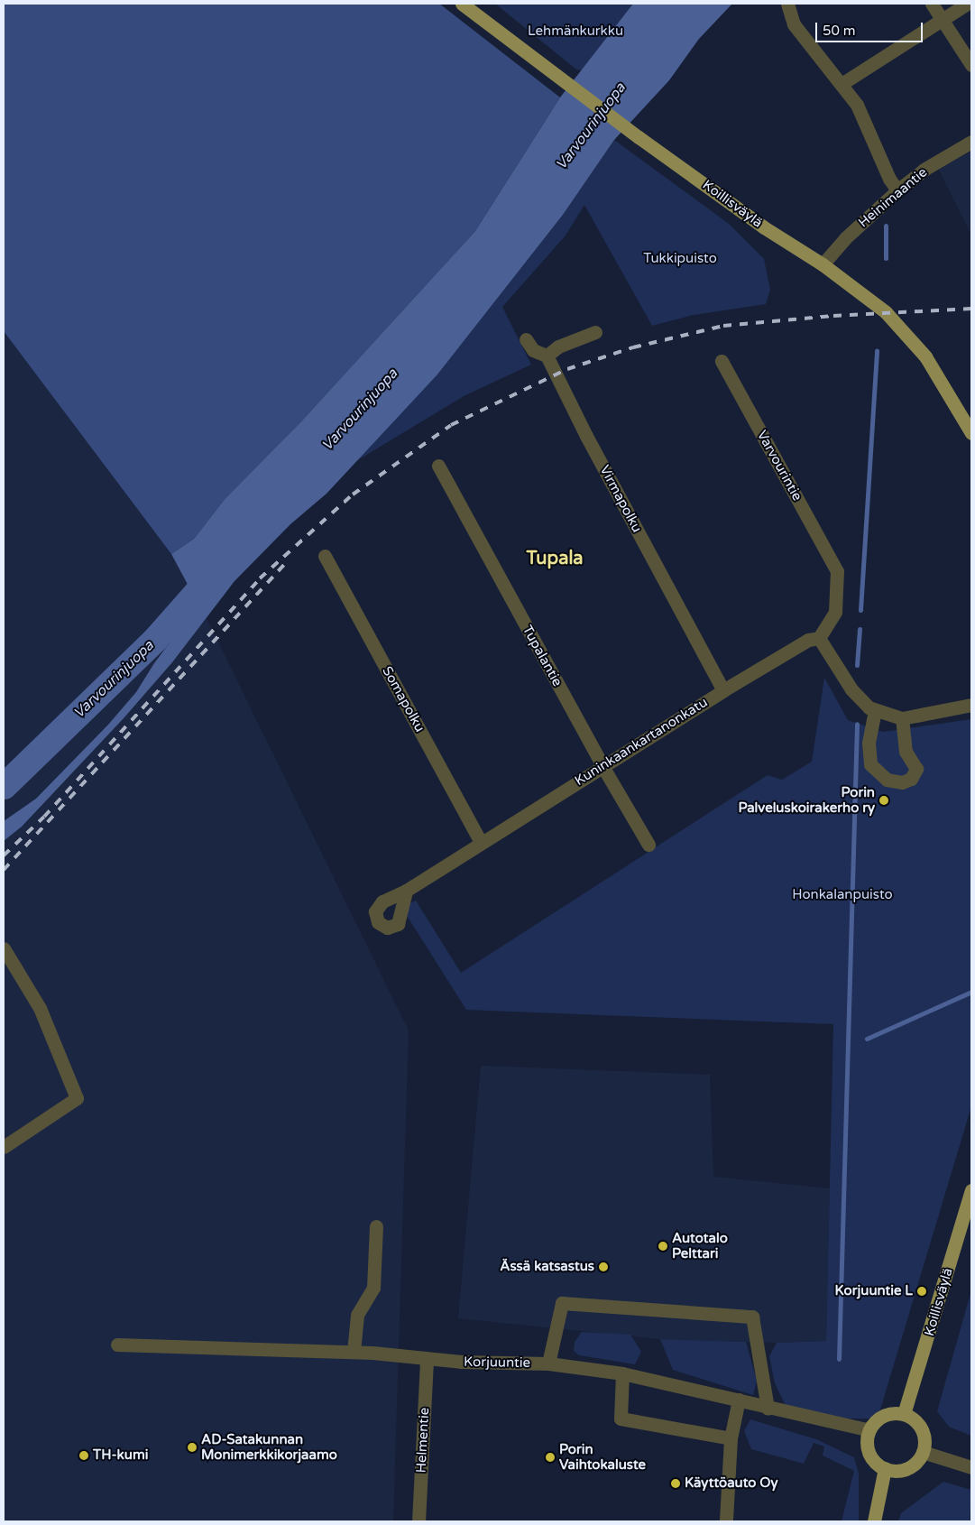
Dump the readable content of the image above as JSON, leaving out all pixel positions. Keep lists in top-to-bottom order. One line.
{"streets":{"main road":["Koillisväylä"],"street":["Heinimaantie","Varvourintie","Virmapolku","Tupalantie","Somapolku","Kuninkaankartanonkatu","Korjuuntie","Helmentie"]},"crossings":[["Heinimaantie","Koillisväylä"],["Koillisväylä","Korjuuntie"],["Varvourintie","Kuninkaankartanonkatu"],["Virmapolku","Kuninkaankartanonkatu"],["Tupalantie","Kuninkaankartanonkatu"],["Somapolku","Kuninkaankartanonkatu"],["Korjuuntie","Helmentie"]],"districts":["Tupala"],"water":["Varvourinjuopa"],"parks":["Lehmänkurkku","Tukkipuisto","Honkalanpuisto"],"places":["Porin Palveluskoirakerho ry","Autotalo Pelttari","Ässä katsastus","Korjuuntie L","AD-Satakunnan Monimerkkikorjaamo","TH-kumi","Porin Vaihtokaluste","Käyttöauto Oy"],"scale_bar":"50 m"}
